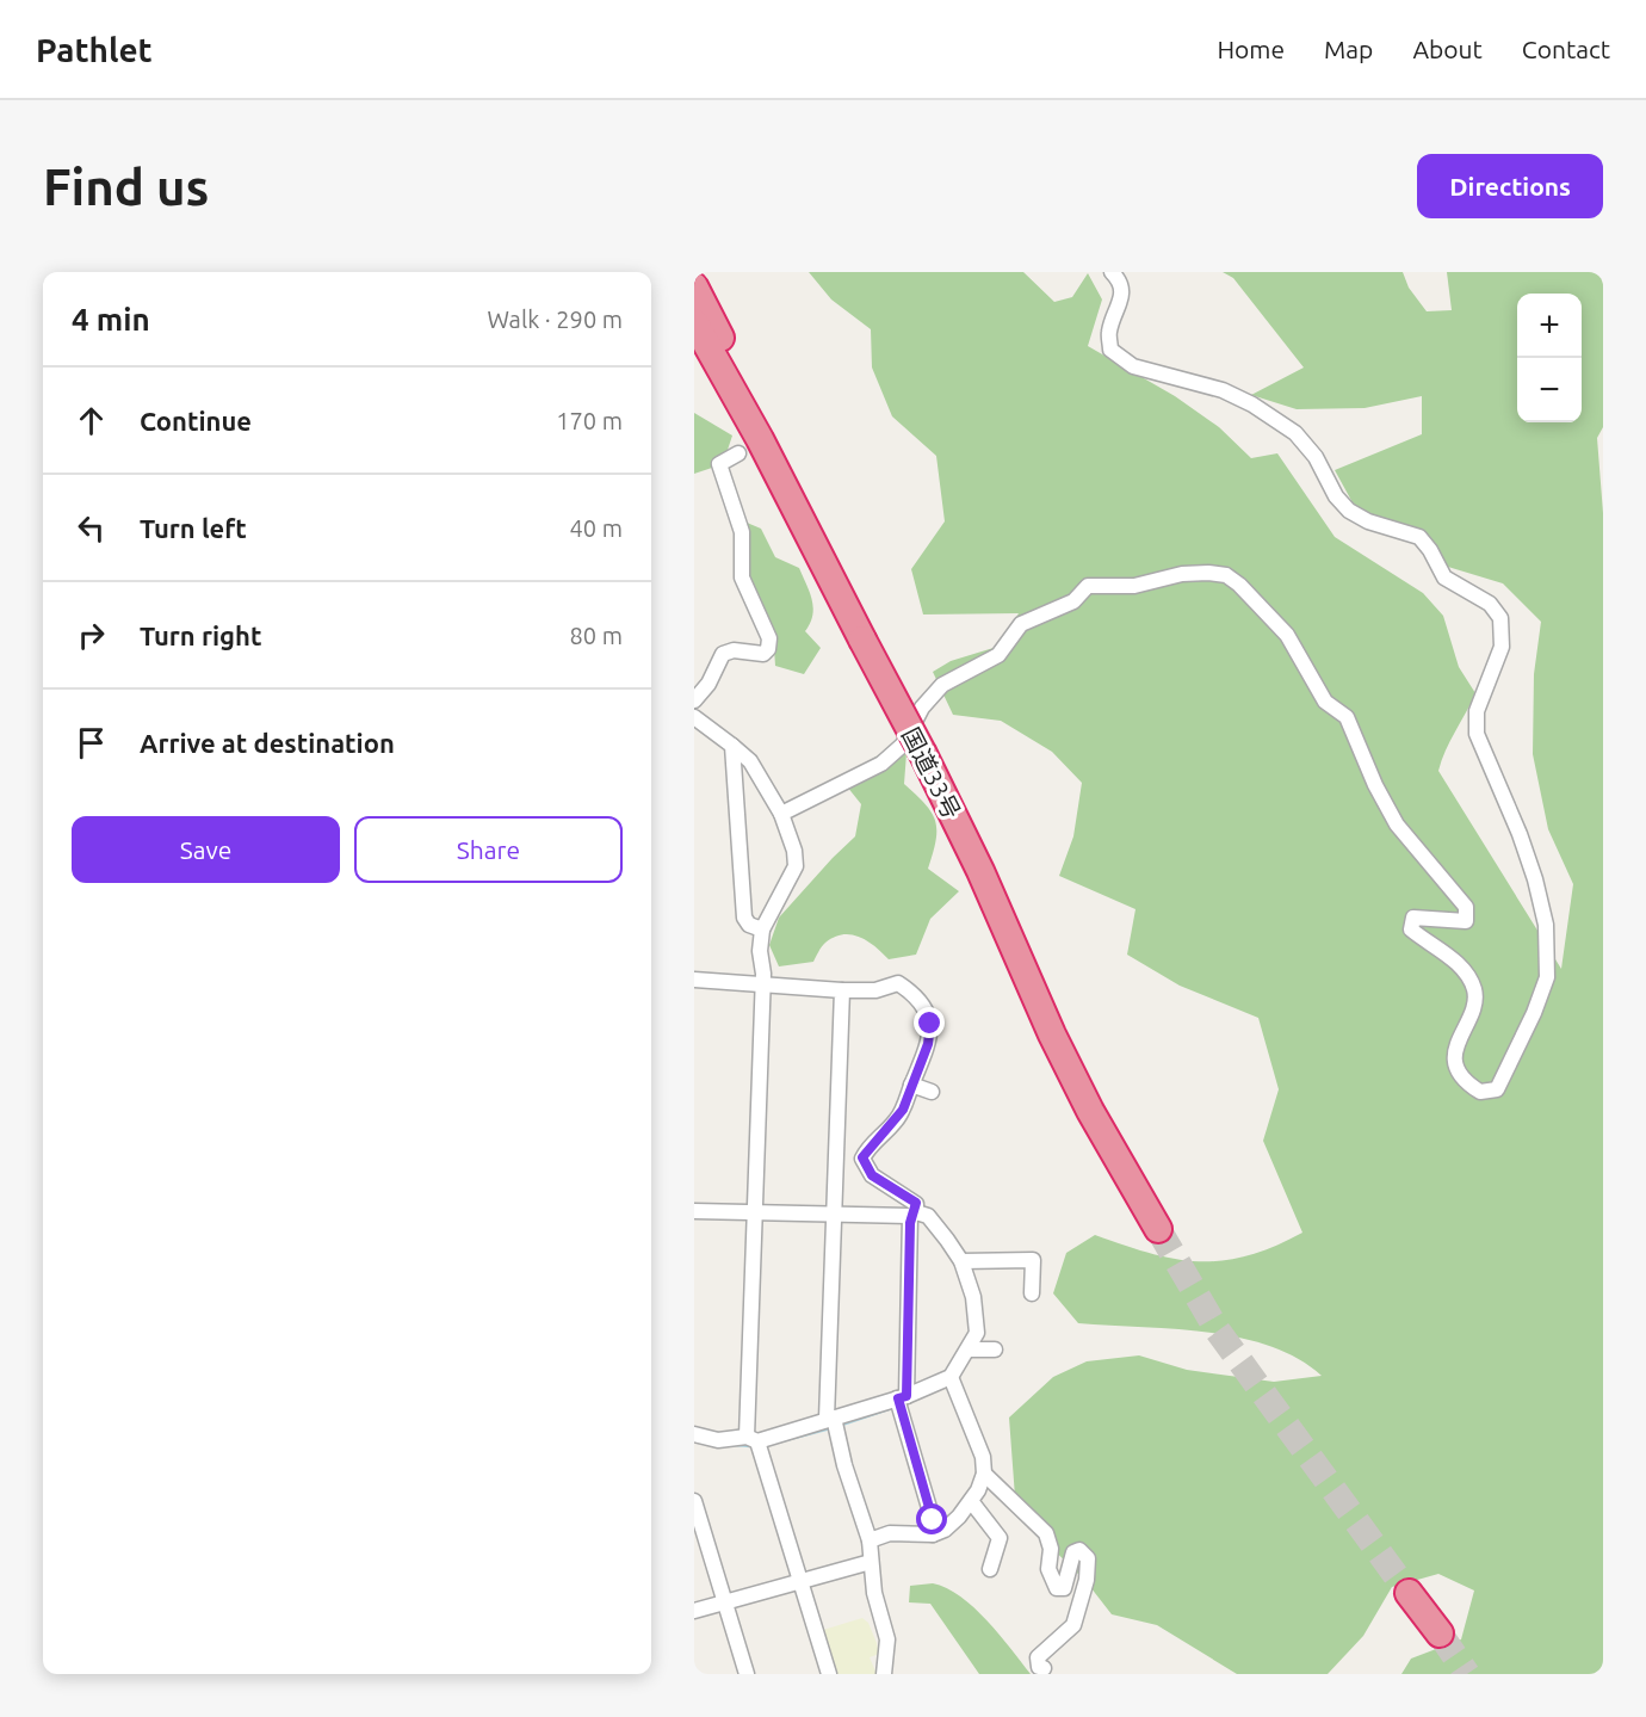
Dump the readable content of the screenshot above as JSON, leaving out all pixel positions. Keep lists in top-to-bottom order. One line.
{"streets":{"highway":["国道33号"]},"page":{"header":"Pathlet","nav":["Home","Map","About","Contact"],"buttons":["Directions",["Save","Share"]],"title":"Find us","heading":["4 min","Walk · 290 m"],"map_buttons":["+","−"],"list":[["Continue","170 m"],["Turn left","40 m"],["Turn right","80 m"],"Arrive at destination"]}}
